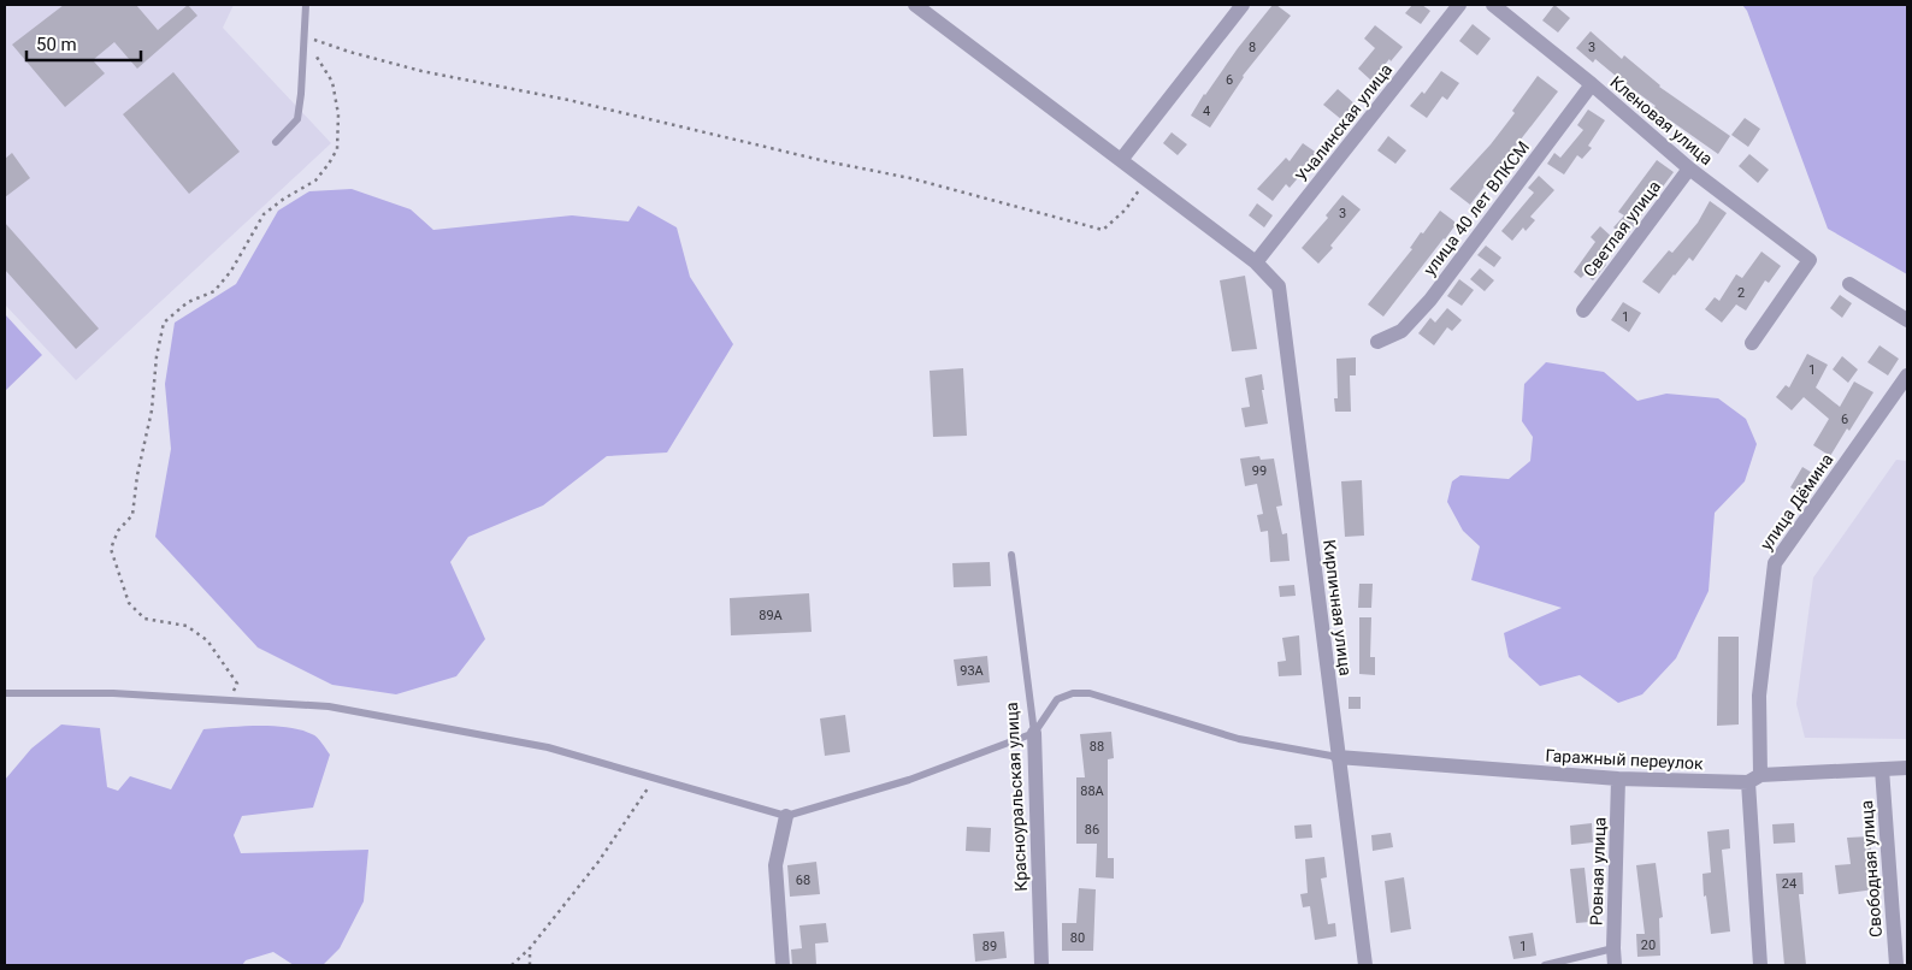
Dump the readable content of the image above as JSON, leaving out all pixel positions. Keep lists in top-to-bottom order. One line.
{"streets":{"street":["Кленовая улица","Учалинская улица","улица 40 лет ВЛКСМ","Светлая улица","улица Дёмина","Кирпичная улица","Гаражный переулок","Красноуральская улица","Свободная улица","Ровная улица"]},"crossings":[["Кленовая улица","улица 40 лет ВЛКСМ"],["Кленовая улица","Светлая улица"],["Учалинская улица","Кирпичная улица"],["улица Дёмина","Гаражный переулок"],["Кирпичная улица","Гаражный переулок"],["Гаражный переулок","Свободная улица"],["Гаражный переулок","Ровная улица"]],"house_numbers":["8","3","6","4","3","2","1","1","6","99","89А","93А","88","88А","86","68","24","80","20","89","1"],"scale_bar":"50 m"}
